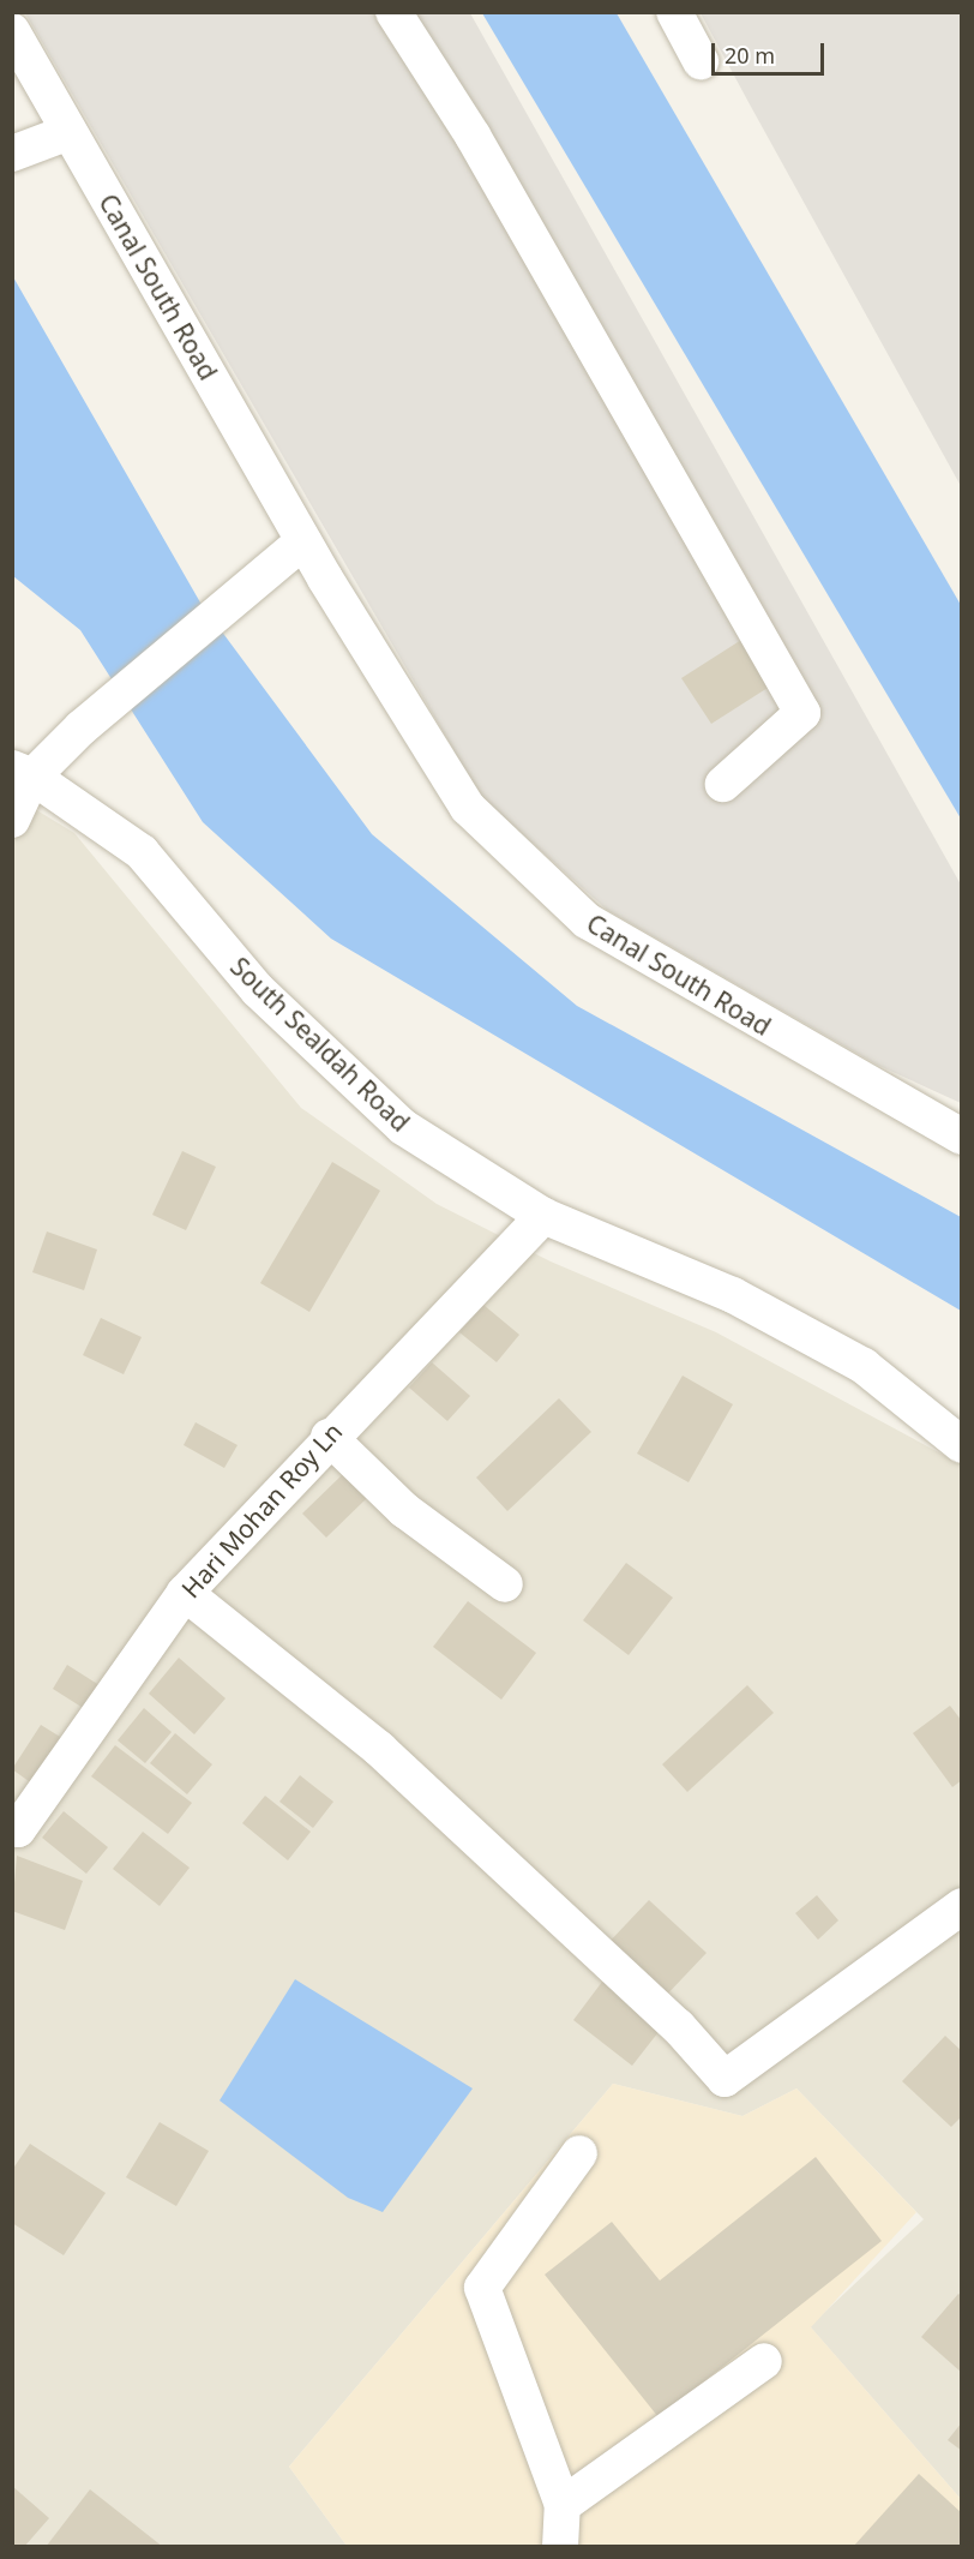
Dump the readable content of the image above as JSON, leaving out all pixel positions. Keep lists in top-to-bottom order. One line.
{"streets":{"street":["Canal South Road","South Sealdah Road","Hari Mohan Roy Ln"]},"crossings":[["South Sealdah Road","Hari Mohan Roy Ln"]],"scale_bar":"20 m"}
